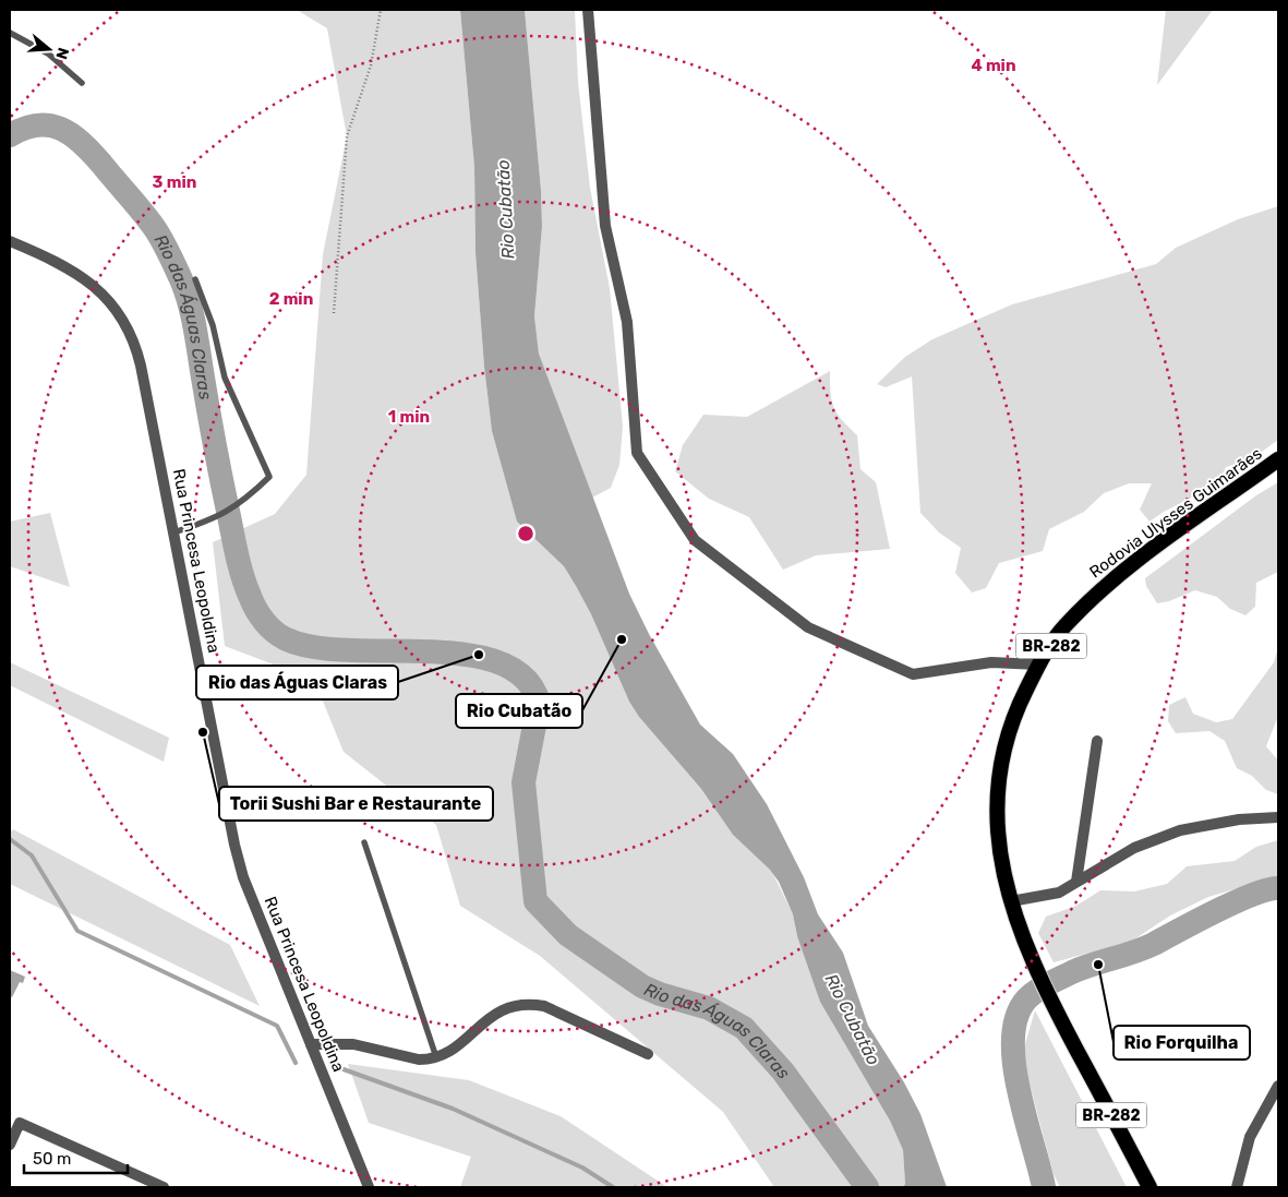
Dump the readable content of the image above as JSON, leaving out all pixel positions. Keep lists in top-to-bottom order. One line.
{"streets":{"highway":["Rodovia Ulysses Guimarães","BR-282"],"street":["Rua Princesa Leopoldina"]},"water":["Rio Cubatão","Rio das Águas Claras"],"places":["Rio Cubatão","Rio das Águas Claras","Torii Sushi Bar e Restaurante","Rio Forquilha"],"scale_bar":"50 m","north":"right","rings":["4 min","3 min","2 min","1 min"]}
